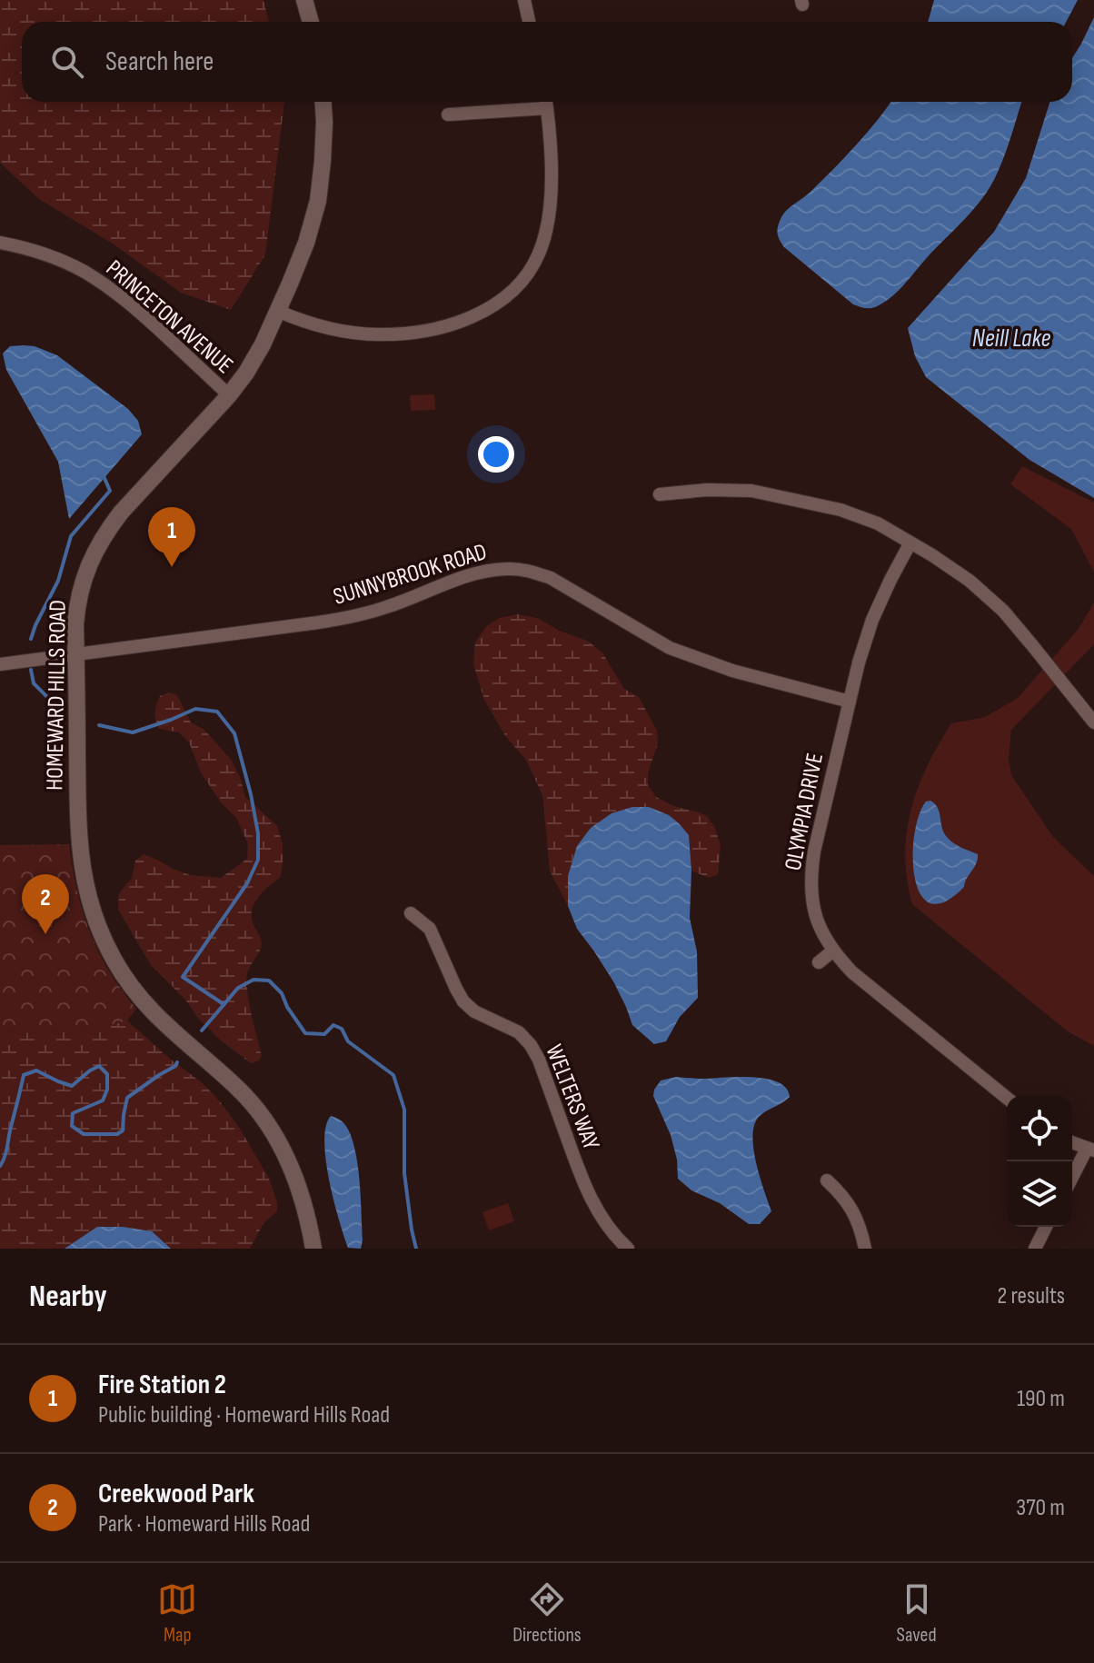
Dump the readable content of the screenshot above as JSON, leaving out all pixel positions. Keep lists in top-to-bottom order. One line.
{"streets":{"street":["PRINCETON AVENUE","SUNNYBROOK ROAD","HOMEWARD HILLS ROAD","OLYMPIA DRIVE","WELTERS WAY"]},"crossings":[["PRINCETON AVENUE","HOMEWARD HILLS ROAD"],["SUNNYBROOK ROAD","HOMEWARD HILLS ROAD"],["SUNNYBROOK ROAD","OLYMPIA DRIVE"]],"water":["Neill Lake"],"page":{"search":"Search here","pins":["1","2"],"heading":["Nearby","2 results"],"list":[{"mark":"1","name":"Fire Station 2","note":"Public building · Homeward Hills Road","value":"190 m"},{"mark":"2","name":"Creekwood Park","note":"Park · Homeward Hills Road","value":"370 m"}],"nav":["Map","Directions","Saved"]}}
